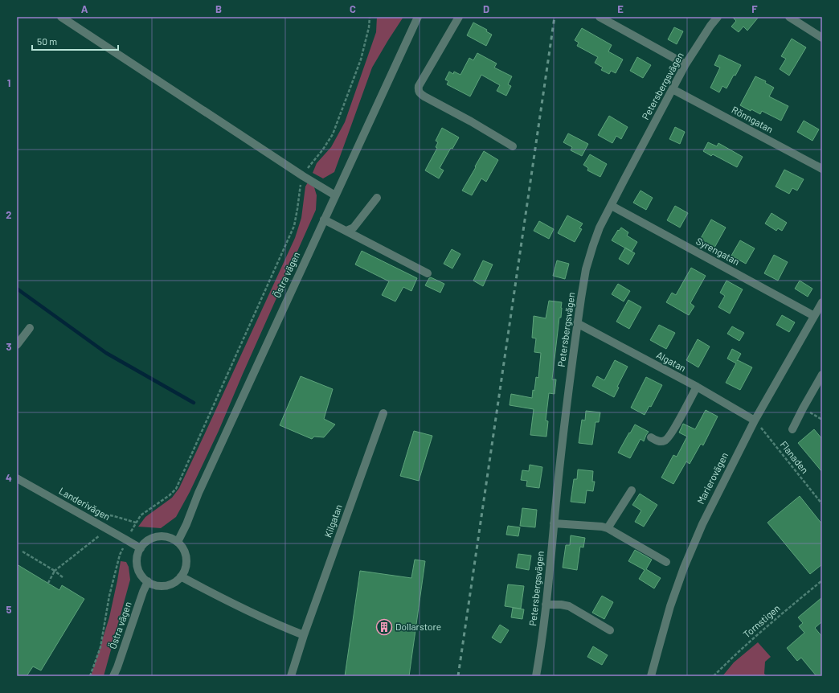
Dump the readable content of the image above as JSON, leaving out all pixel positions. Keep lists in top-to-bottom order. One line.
{"streets":{"street":["Petersbergsvägen","Rönngatan","Syrengatan","Östra vägen","Algatan","Marierovägen","Landerivägen","Kilgatan"],"path":["Flanaden","Tornstigen"]},"crossings":[["Petersbergsvägen","Rönngatan"],["Petersbergsvägen","Syrengatan"],["Petersbergsvägen","Algatan"],["Syrengatan","Marierovägen"],["Östra vägen","Landerivägen"],["Algatan","Flanaden"],["Algatan","Marierovägen"],["Flanaden","Marierovägen"]],"places":{"building":["Dollarstore"]},"scale_bar":"50 m","grid":{"columns":["A","B","C","D","E","F"],"rows":["1","2","3","4","5"]}}
